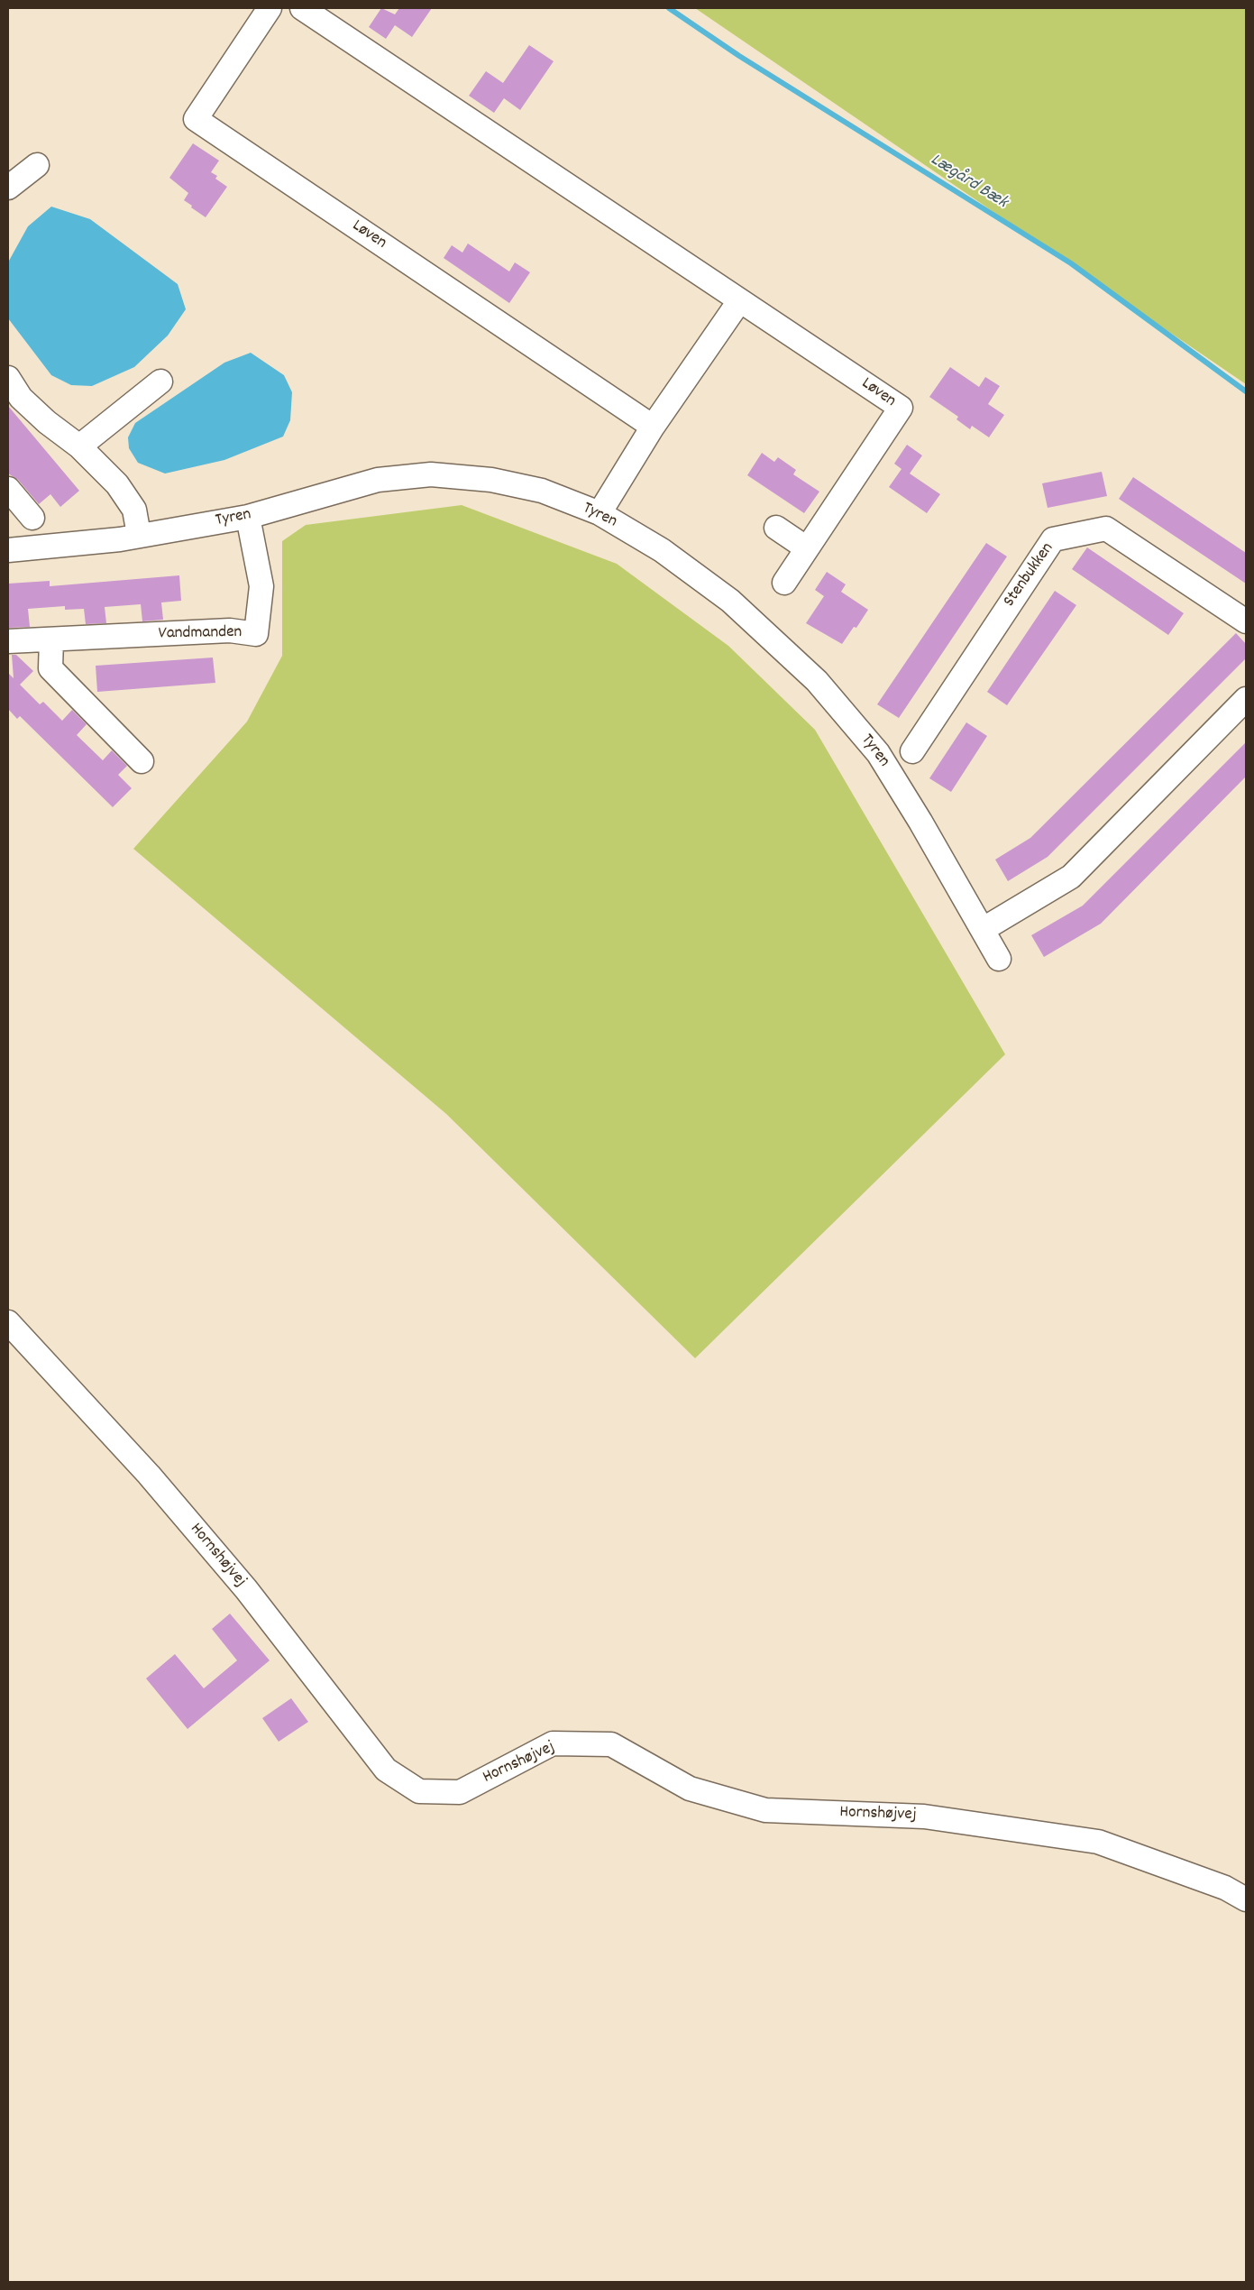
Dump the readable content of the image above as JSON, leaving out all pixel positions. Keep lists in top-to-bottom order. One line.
{"streets":{"street":["Løven","Tyren","Stenbukken","Vandmanden","Hornshøjvej"]},"crossings":[["Tyren","Vandmanden"]],"water":["Lægård Bæk"]}
